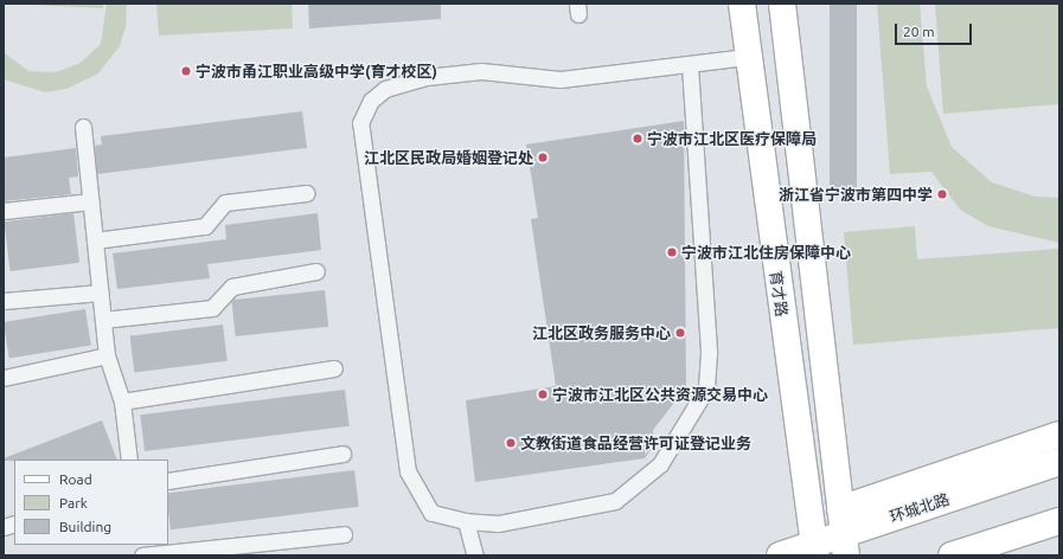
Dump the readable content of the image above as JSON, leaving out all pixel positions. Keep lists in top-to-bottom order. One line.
{"streets":{"main road":["育才路","环城北路"]},"crossings":[["育才路","环城北路"]],"places":["宁波市甬江职业高级中学(育才校区)","宁波市江北区医疗保障局","江北区民政局婚姻登记处","浙江省宁波市第四中学","宁波市江北住房保障中心","江北区政务服务中心","宁波市江北区公共资源交易中心","文教街道食品经营许可证登记业务"],"legend":["Road","Park","Building"],"scale_bar":"20 m"}
